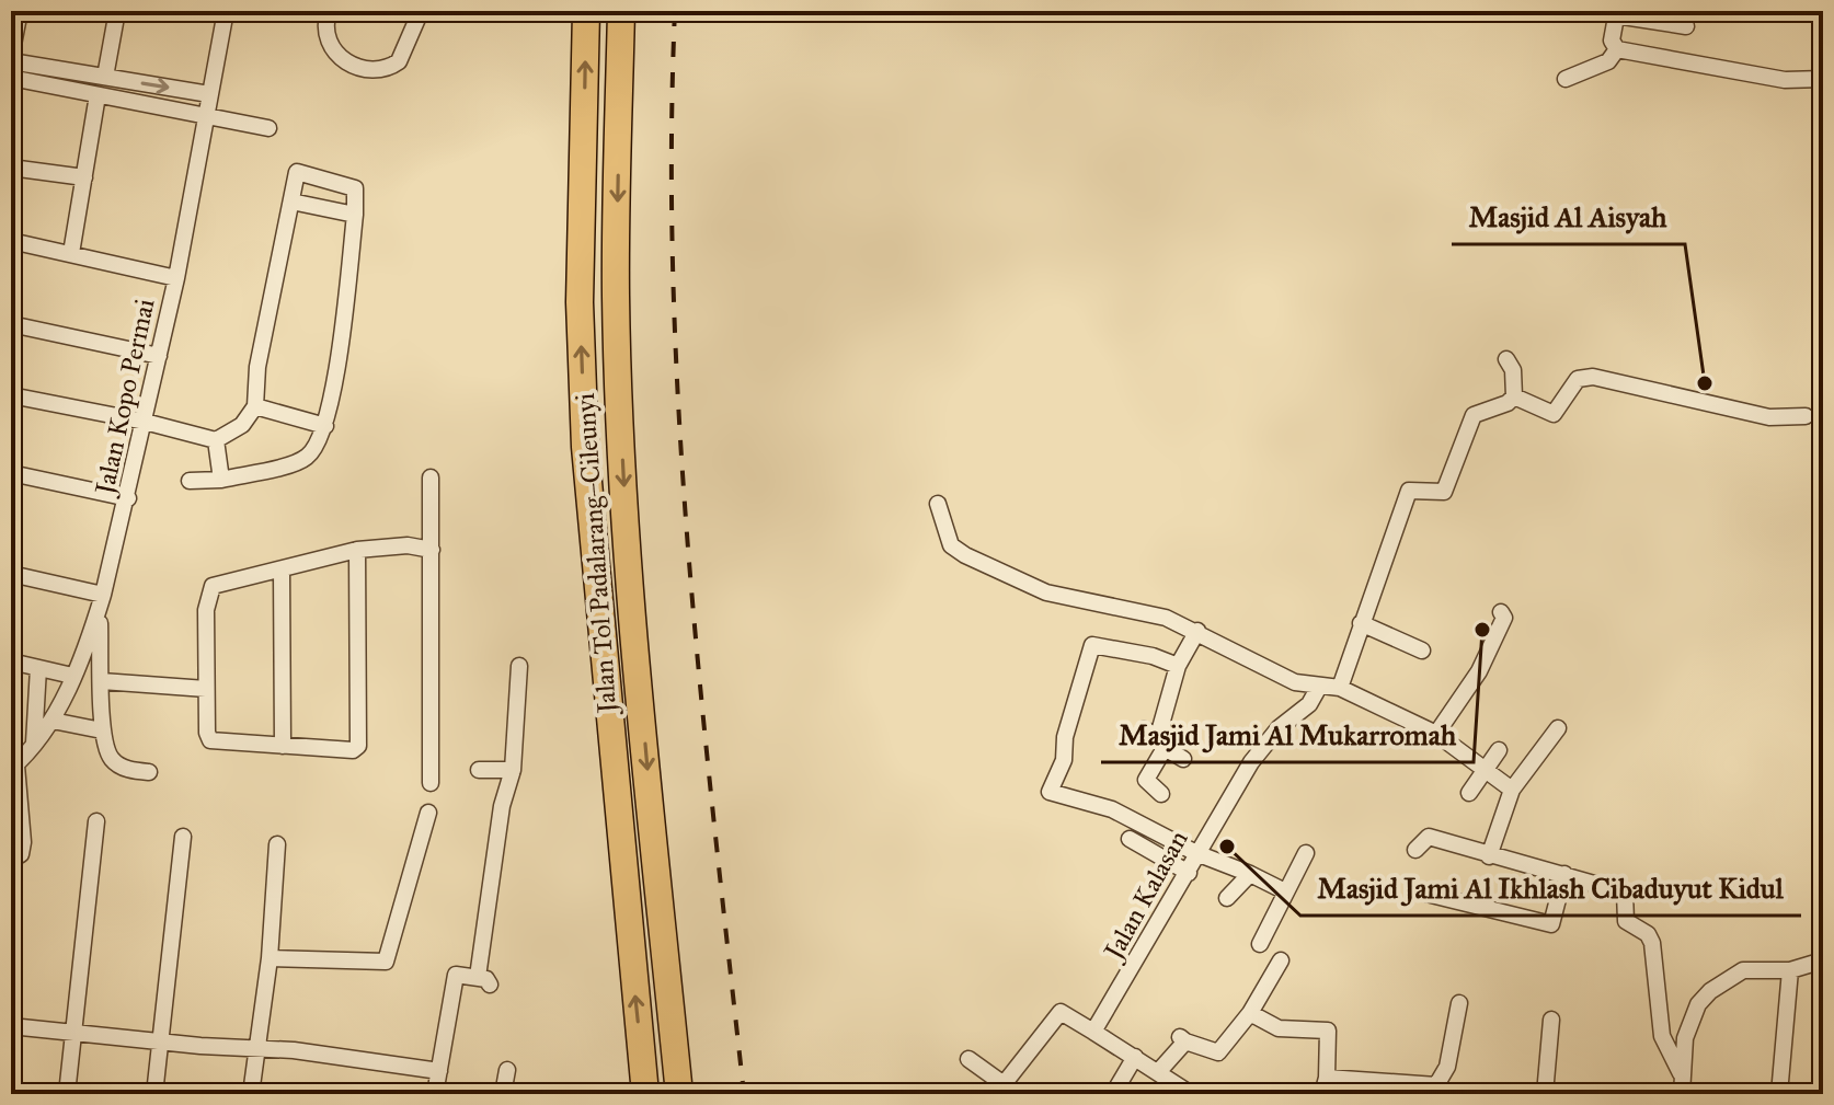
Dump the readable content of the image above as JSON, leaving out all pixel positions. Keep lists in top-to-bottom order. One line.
{"streets":{"highway":["Jalan Tol Padalarang–Cileunyi"],"street":["Jalan Kopo Permai","Jalan Kalasan"]},"places":["Masjid Al Aisyah","Masjid Jami Al Mukarromah","Masjid Jami Al Ikhlash Cibaduyut Kidul"]}
